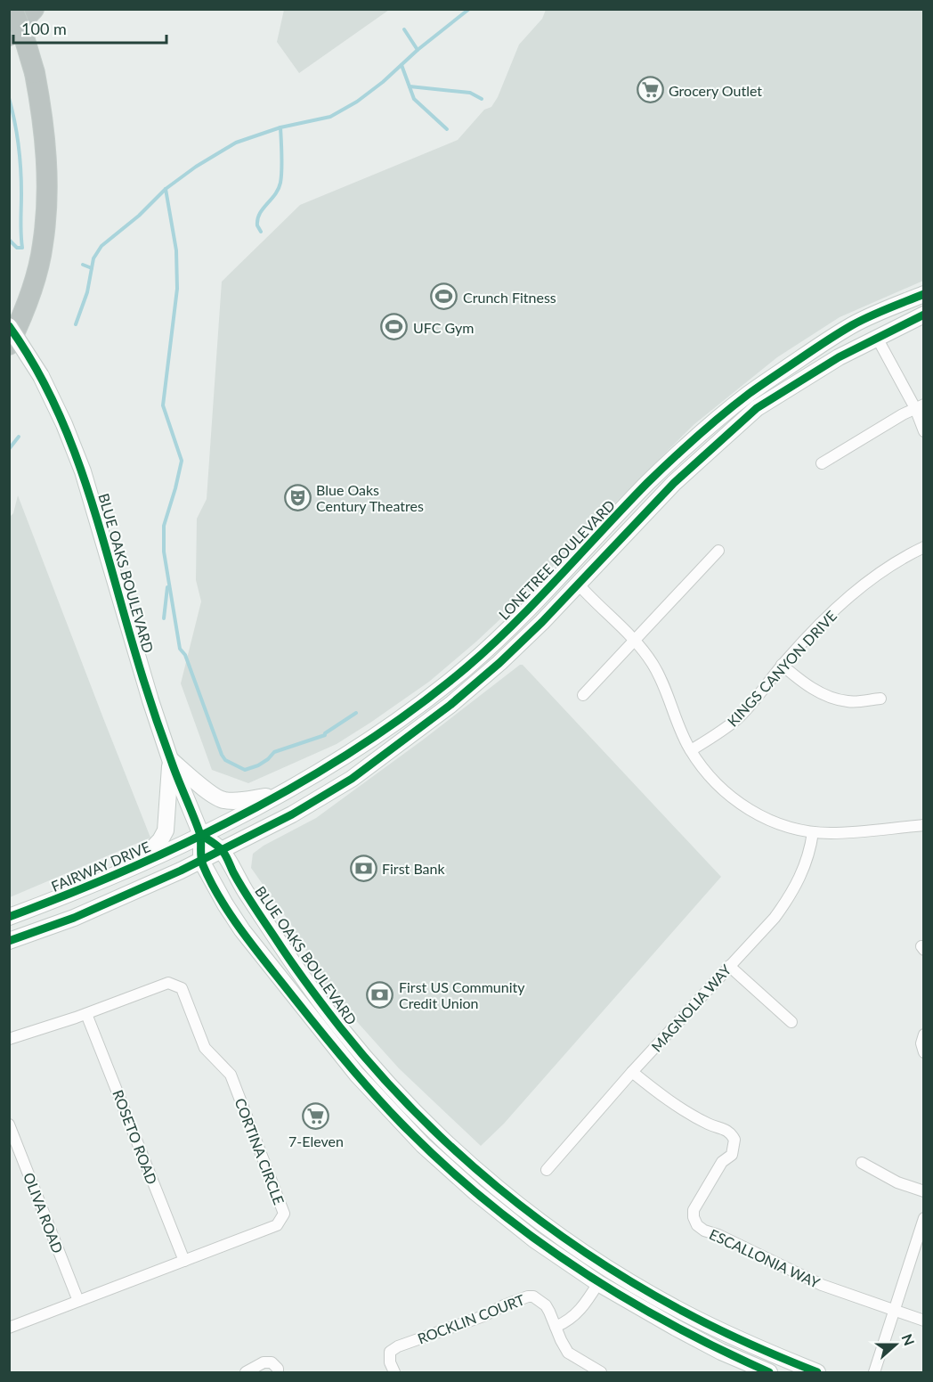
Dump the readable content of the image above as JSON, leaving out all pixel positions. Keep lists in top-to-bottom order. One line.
{"streets":{"main road":["LONETREE BOULEVARD","BLUE OAKS BOULEVARD","FAIRWAY DRIVE"],"street":["KINGS CANYON DRIVE","MAGNOLIA WAY","ROSETO ROAD","CORTINA CIRCLE","OLIVA ROAD","ESCALLONIA WAY","ROCKLIN COURT"]},"crossings":[["LONETREE BOULEVARD","BLUE OAKS BOULEVARD"],["LONETREE BOULEVARD","FAIRWAY DRIVE"],["BLUE OAKS BOULEVARD","FAIRWAY DRIVE"],["MAGNOLIA WAY","ESCALLONIA WAY"],["ROSETO ROAD","CORTINA CIRCLE"],["CORTINA CIRCLE","OLIVA ROAD"]],"places":{"supermarket":["Grocery Outlet","7-Eleven"],"sports":["Crunch Fitness","UFC Gym"],"theatre":["Blue Oaks Century Theatres"],"bank":["First Bank","First US Community Credit Union"]},"scale_bar":"100 m","north":"right"}
